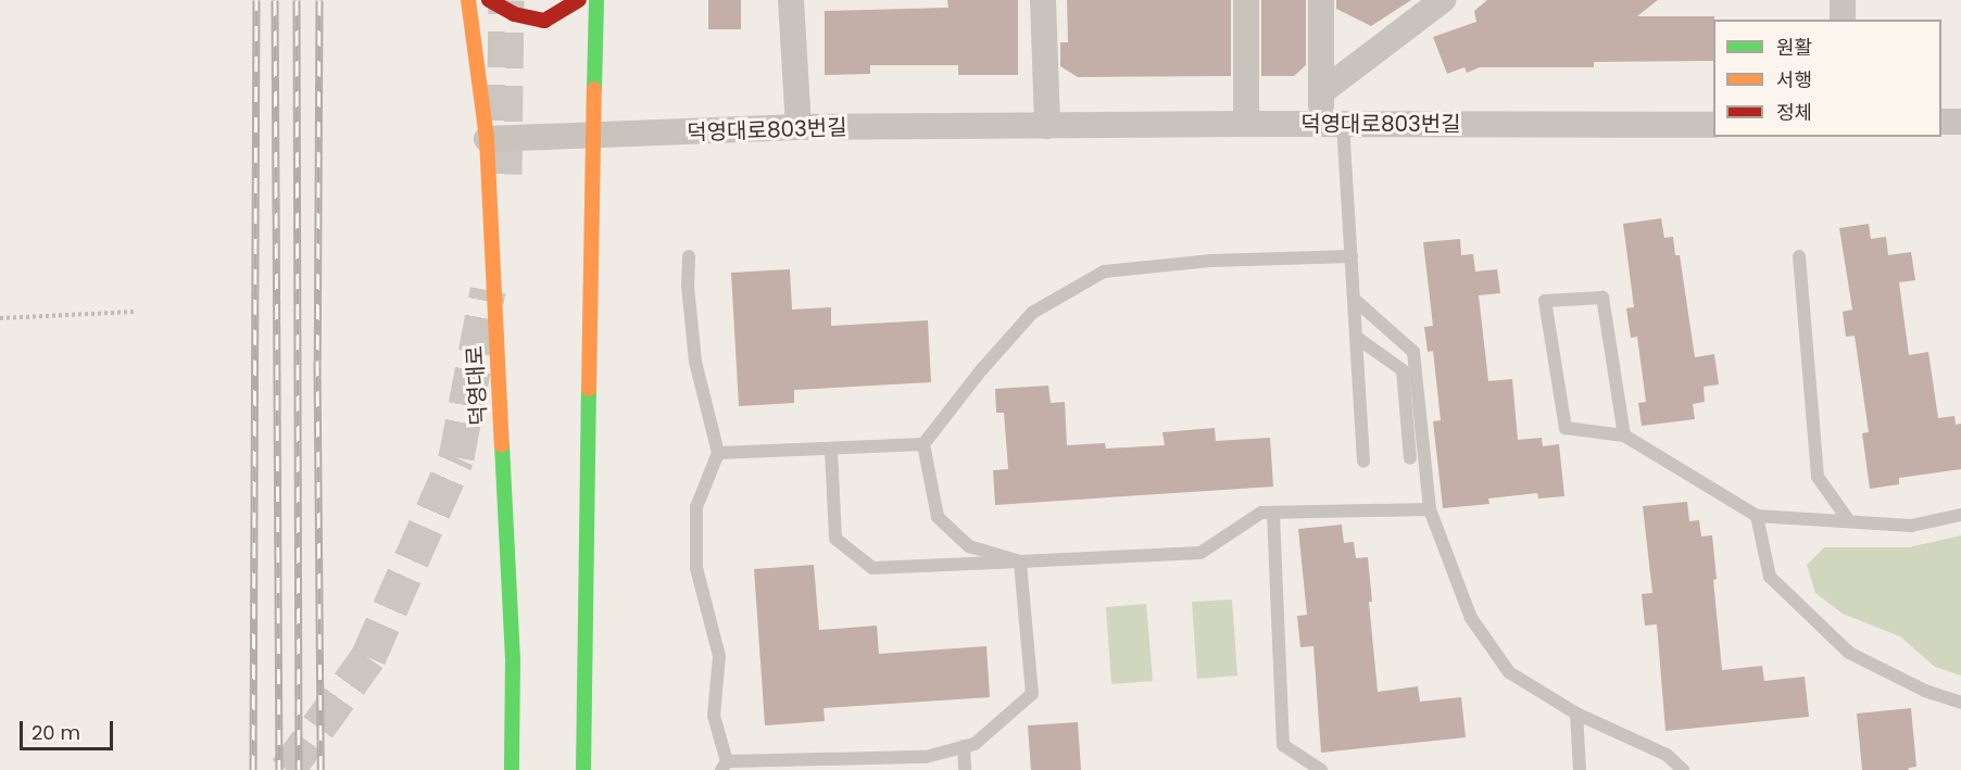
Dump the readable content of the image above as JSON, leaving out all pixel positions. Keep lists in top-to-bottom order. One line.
{"streets":{"main road":["덕영대로"],"street":["덕영대로803번길"]},"crossings":[["덕영대로803번길","덕영대로"]],"legend":["원활","서행","정체"],"scale_bar":"20 m"}
